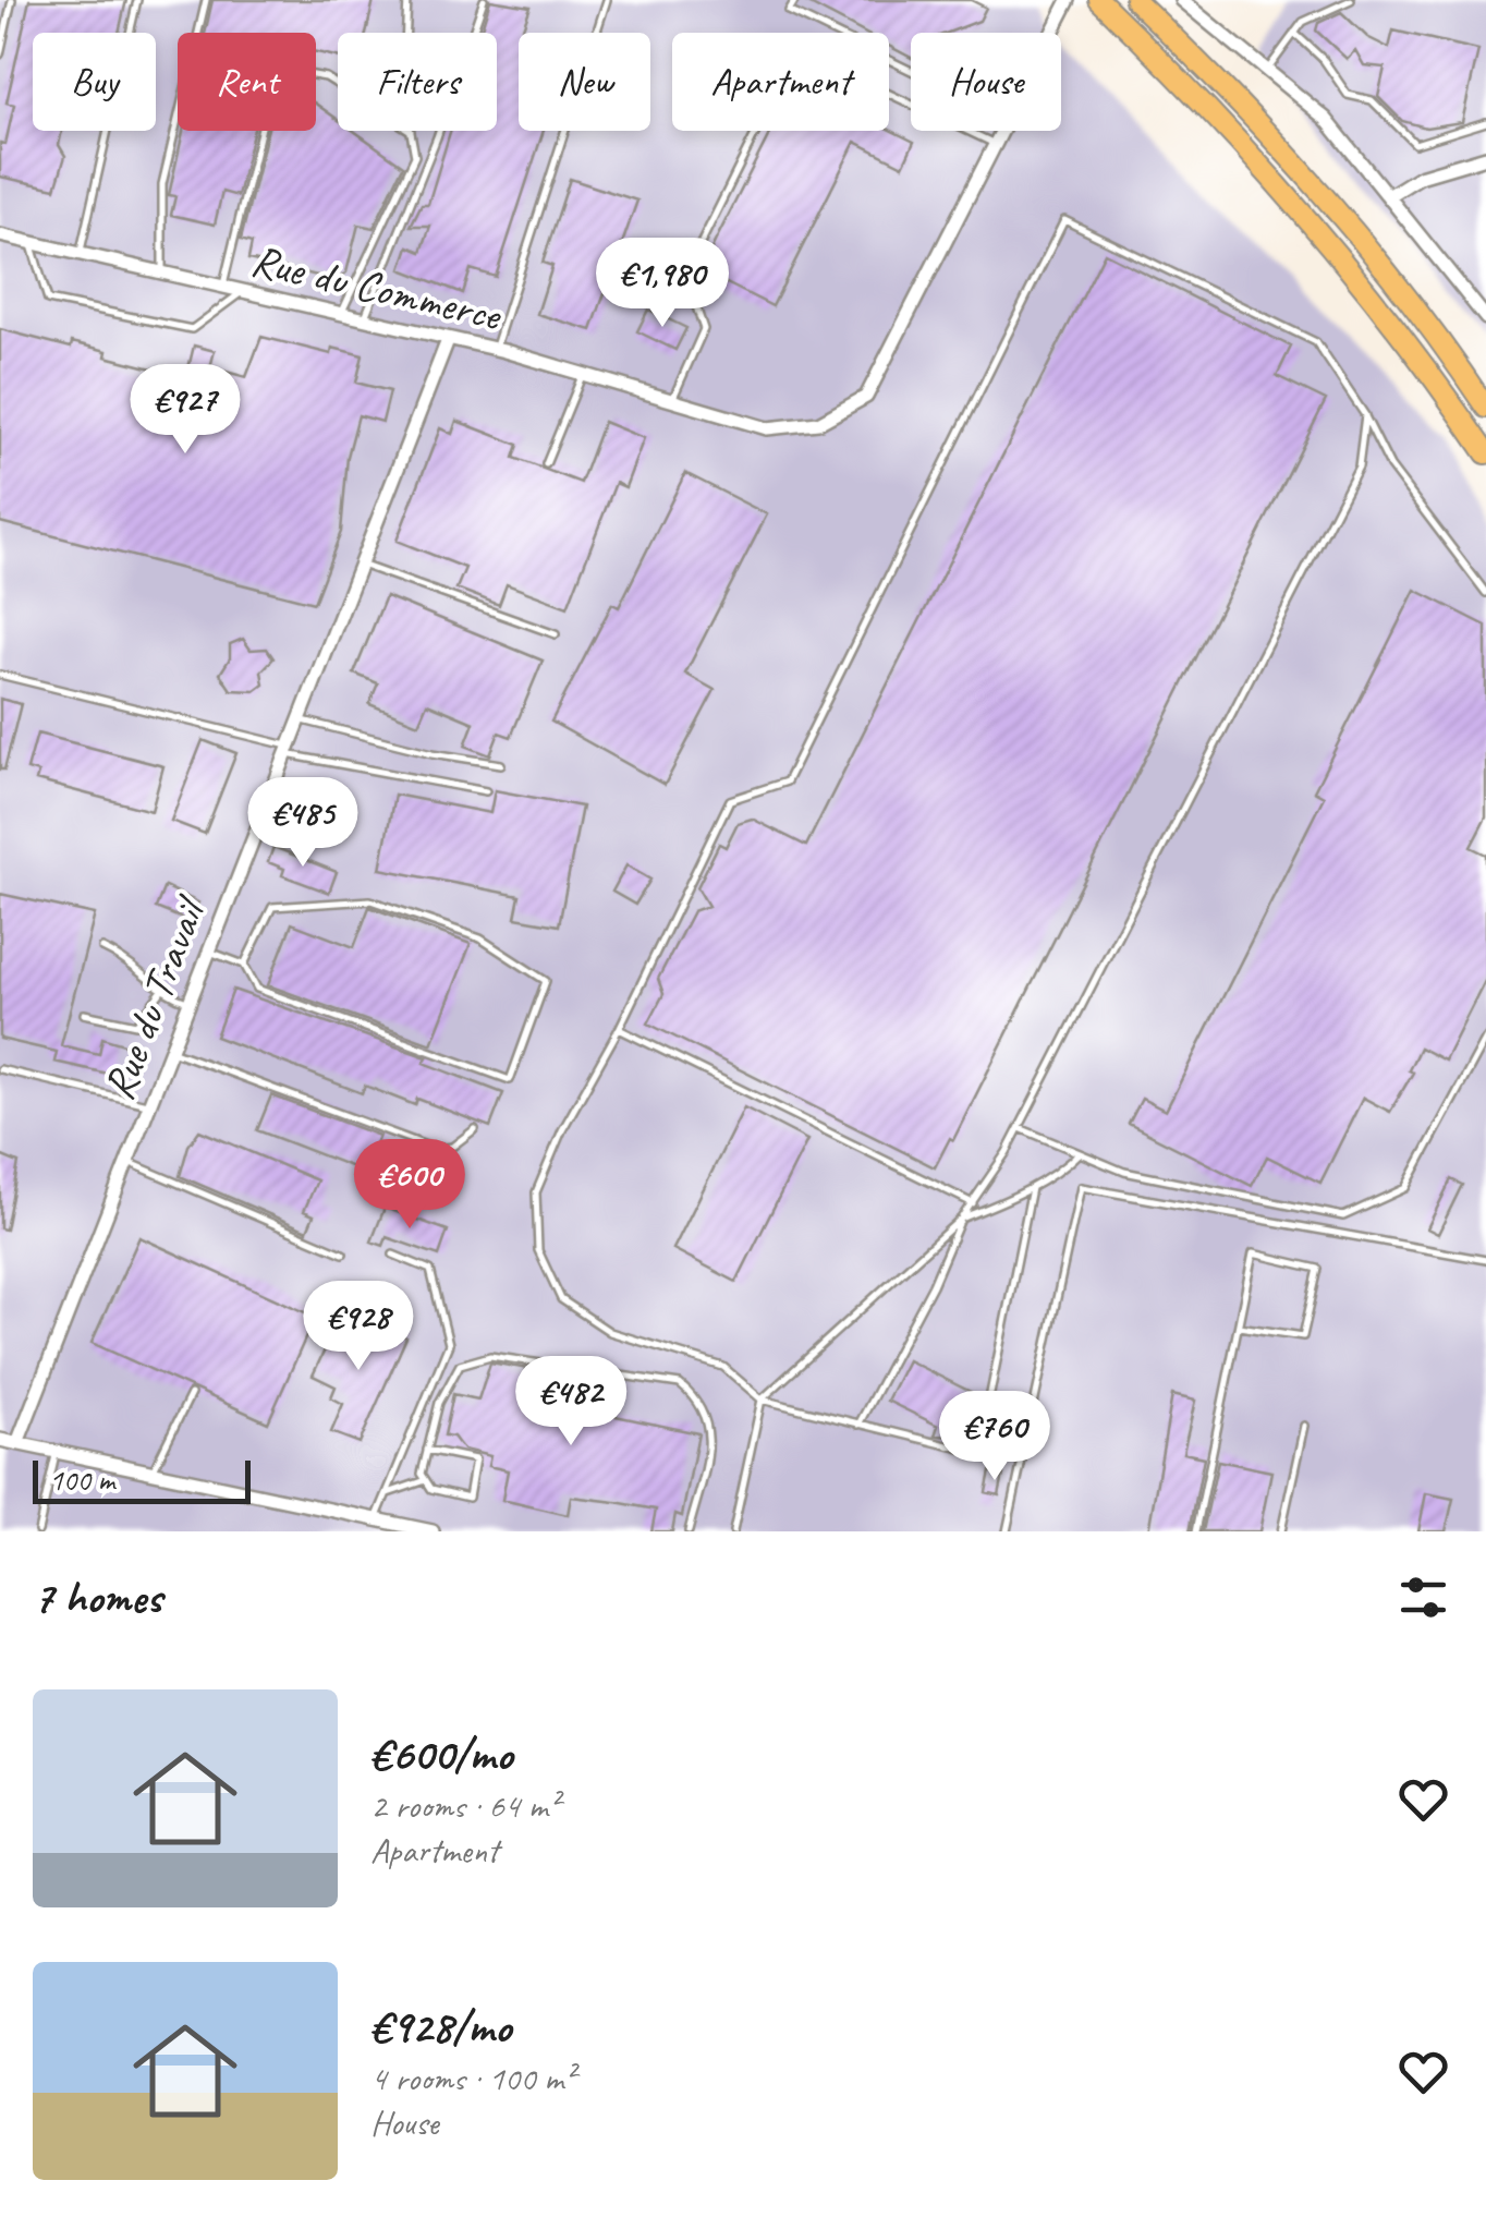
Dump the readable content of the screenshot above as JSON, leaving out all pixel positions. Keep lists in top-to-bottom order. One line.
{"streets":{"street":["Rue du Commerce","Rue du Travail"]},"crossings":[["Rue du Commerce","Rue du Travail"]],"scale_bar":"100 m","page":{"chip":["Buy","Rent","Filters","New","Apartment","House"],"price":["€1,980","€927","€485","€600","€928","€482","€760"],"scale":"100 m","heading":"7 homes","list":[{"name":"€600/mo","note":"2 rooms · 64 m² · Apartment"},{"name":"€928/mo","note":"4 rooms · 100 m² · House"}]}}
